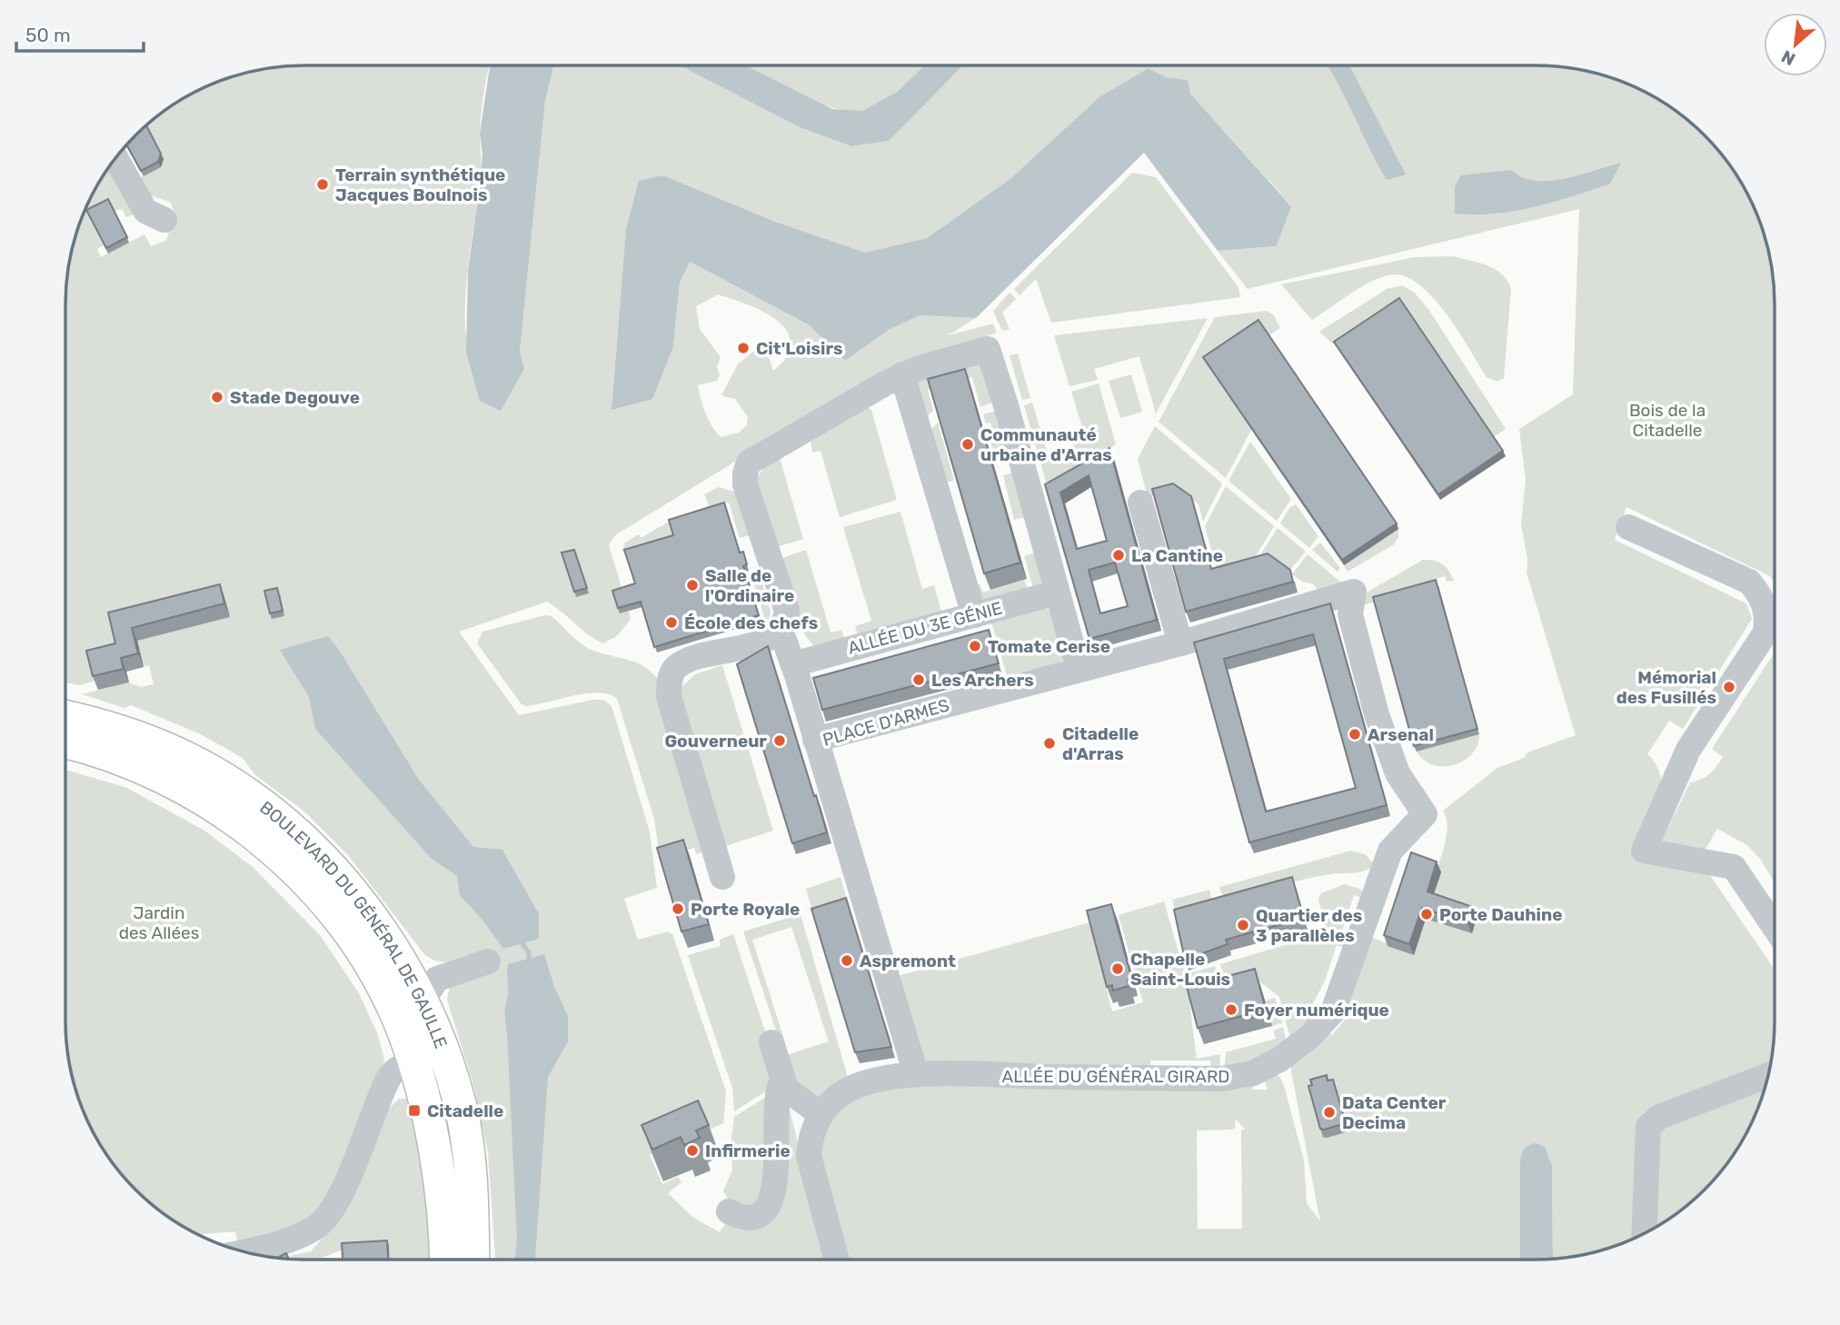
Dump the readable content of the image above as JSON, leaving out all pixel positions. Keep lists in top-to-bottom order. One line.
{"streets":{"main road":["BOULEVARD DU GÉNÉRAL DE GAULLE"],"street":["ALLÉE DU 3E GÉNIE","PLACE D'ARMES","ALLÉE DU GÉNÉRAL GIRARD"]},"crossings":[["PLACE D'ARMES","ALLÉE DU GÉNÉRAL GIRARD"]],"parks":["Bois de la Citadelle","Jardin des Allées"],"places":{"other":["Terrain synthétique Jacques Boulnois","Cit'Loisirs","Stade Degouve","Communauté urbaine d'Arras","La Cantine","Salle de l'Ordinaire","École des chefs","Tomate Cerise","Les Archers","Mémorial des Fusillés","Arsenal","Gouverneur","Citadelle d'Arras","Porte Royale","Porte Dauhine","Quartier des 3 parallèles","Aspremont","Chapelle Saint-Louis","Foyer numérique","Data Center Decima","Infirmerie"],"transit":["Citadelle"]},"scale_bar":"50 m","north":"bottom left"}
